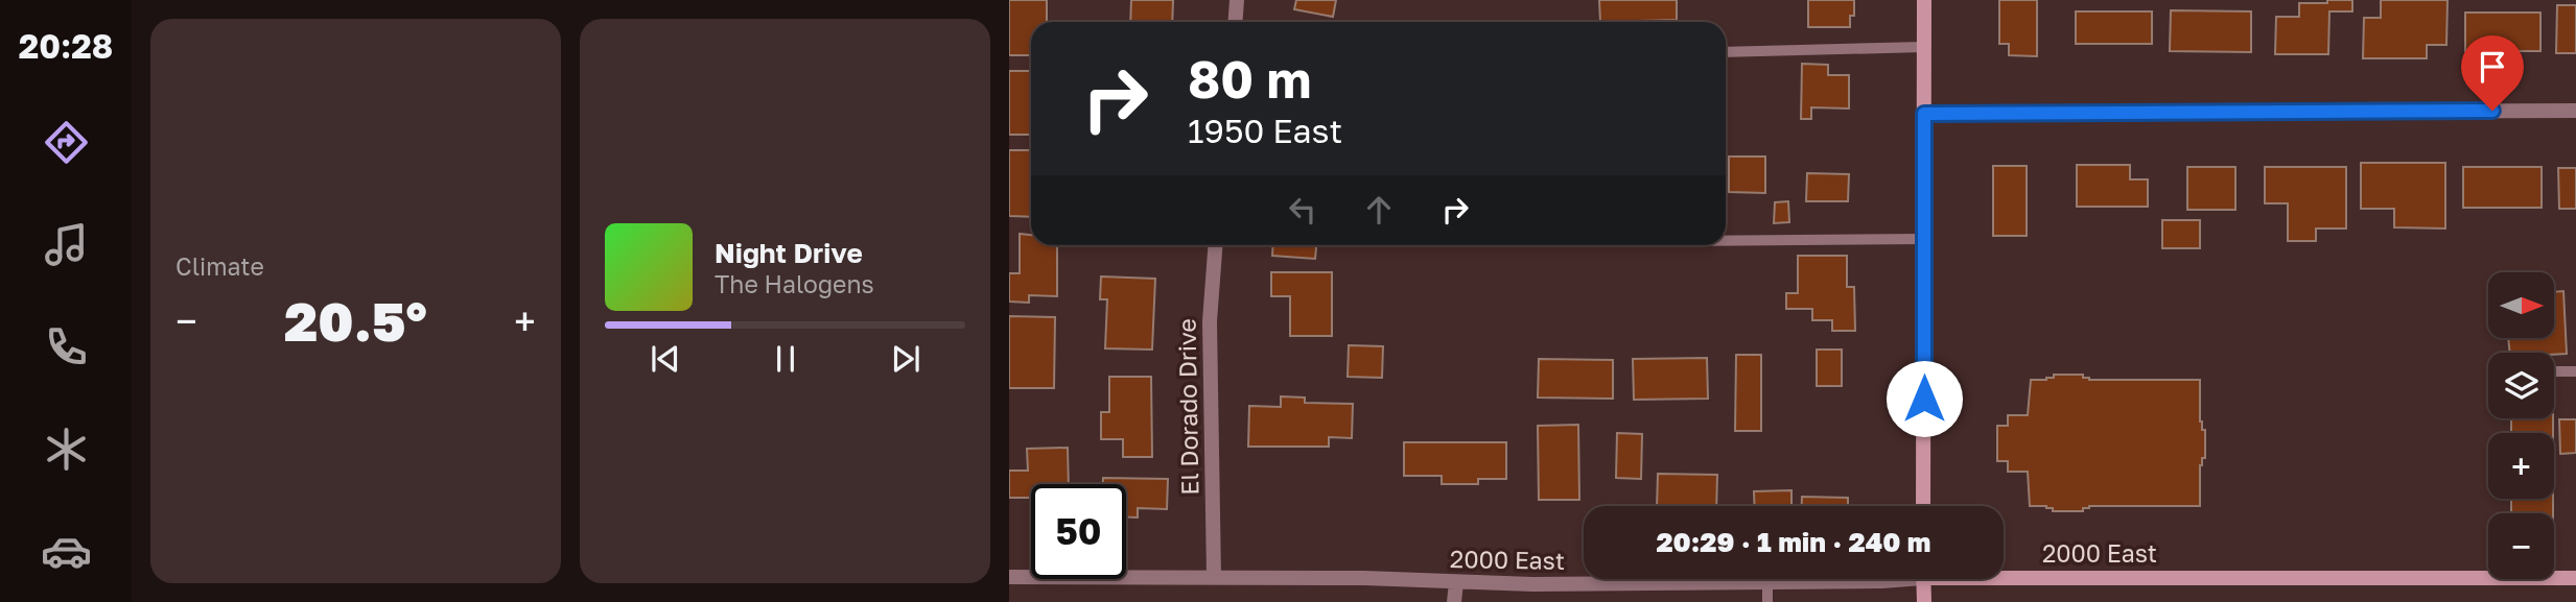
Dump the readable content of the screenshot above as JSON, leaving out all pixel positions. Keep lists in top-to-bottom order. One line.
{"streets":{"street":["El Dorado Drive","2000 East"]},"crossings":[["El Dorado Drive","2000 East"]],"north":"right","page":{"tabs":"20:28","tile":"Climate","turn":["80 m","1950 East"],"song":["Night Drive","The Halogens"],"map_buttons":["+","−"],"heat":["−","20.5°","+"],"limit":"50","trip":"20:29 · 1 min · 240 m"}}
